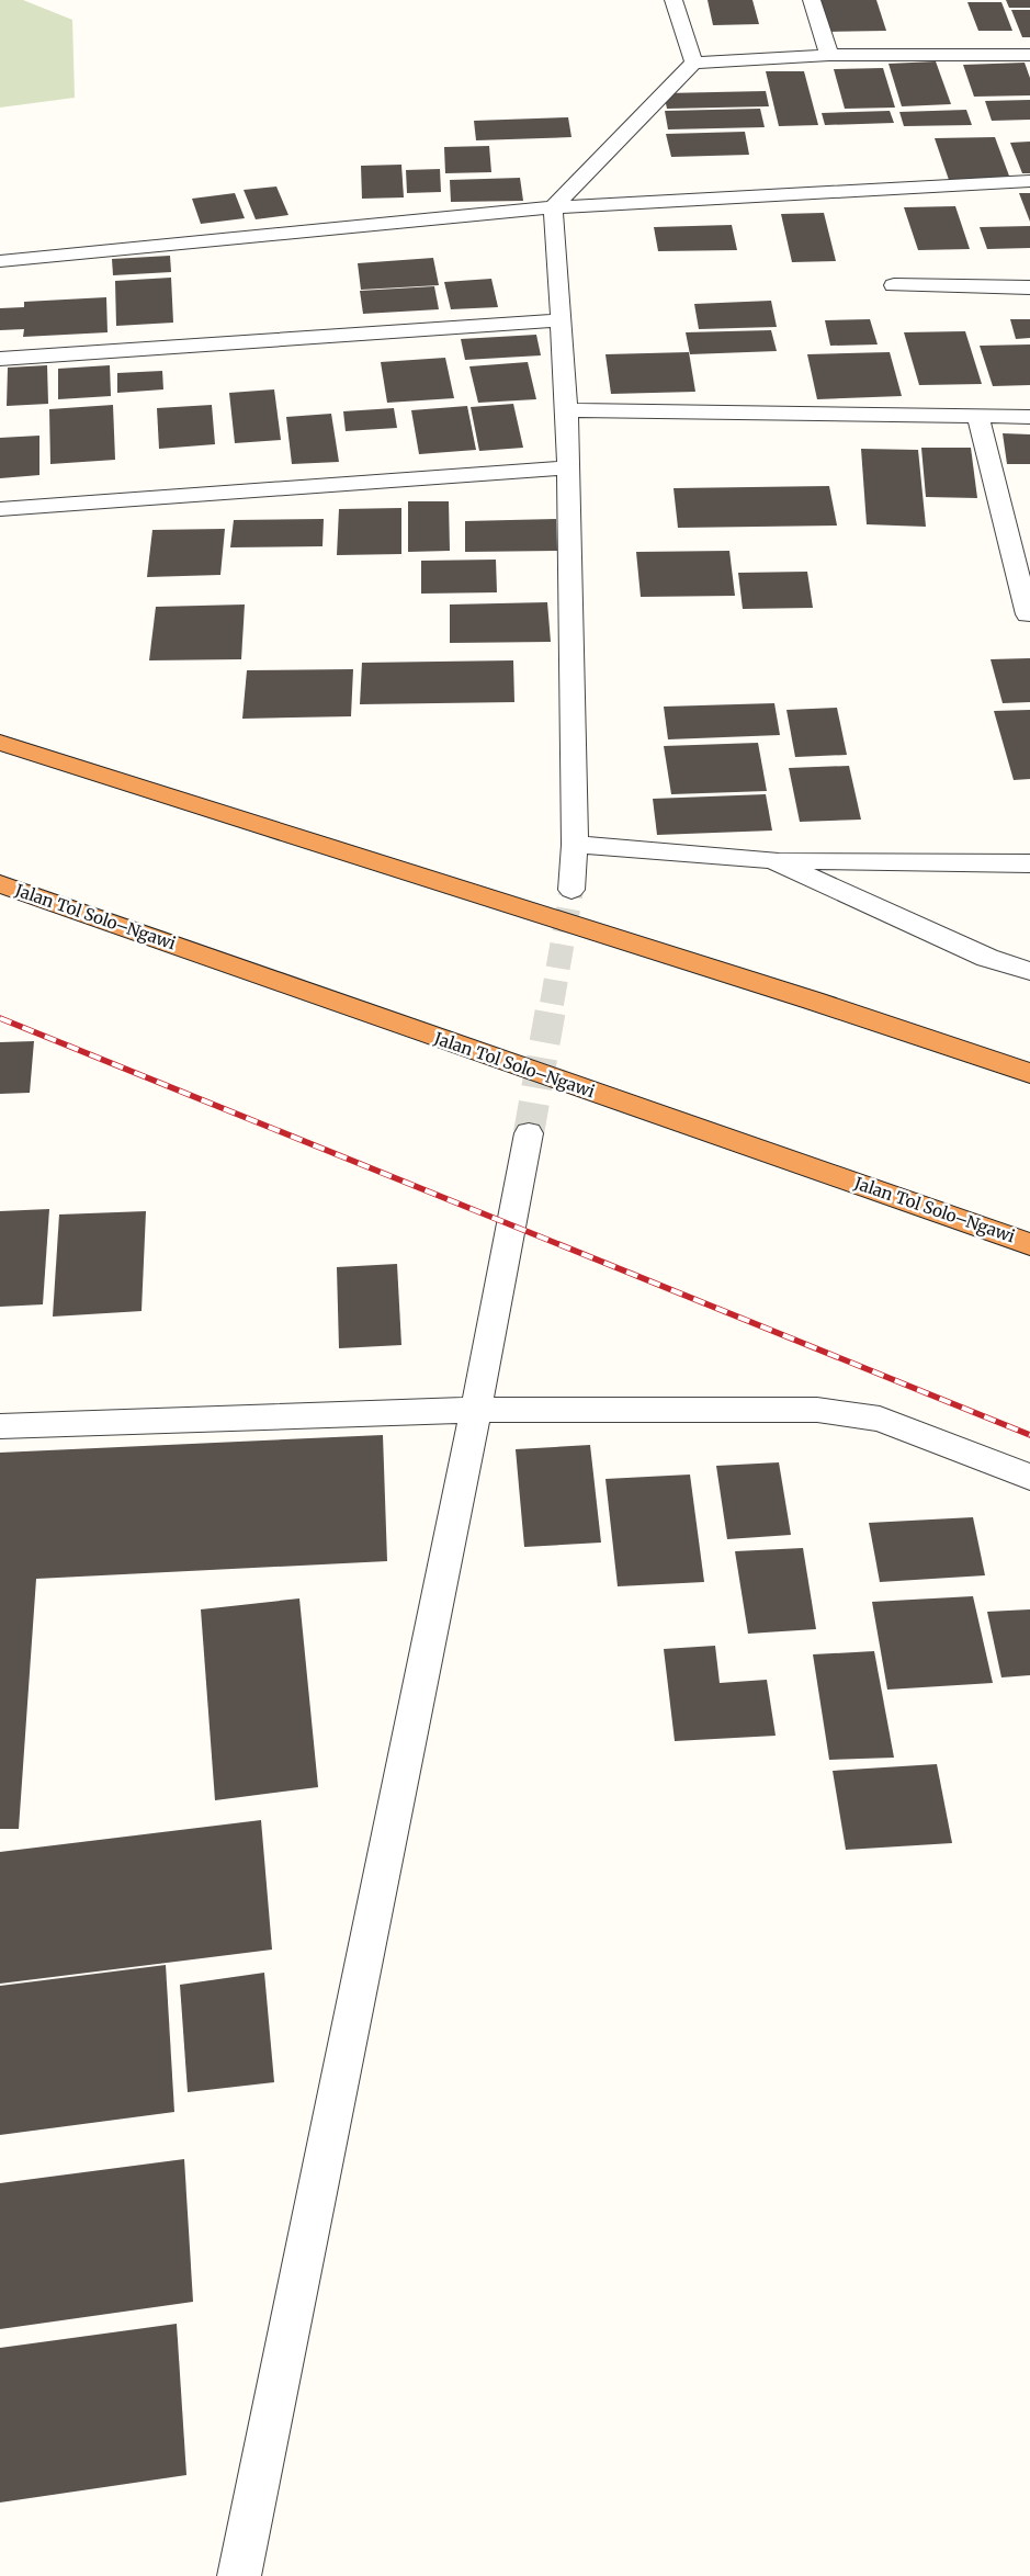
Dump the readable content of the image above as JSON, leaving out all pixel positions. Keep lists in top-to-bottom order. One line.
{"streets":{"highway":["Jalan Tol Solo–Ngawi"]}}
